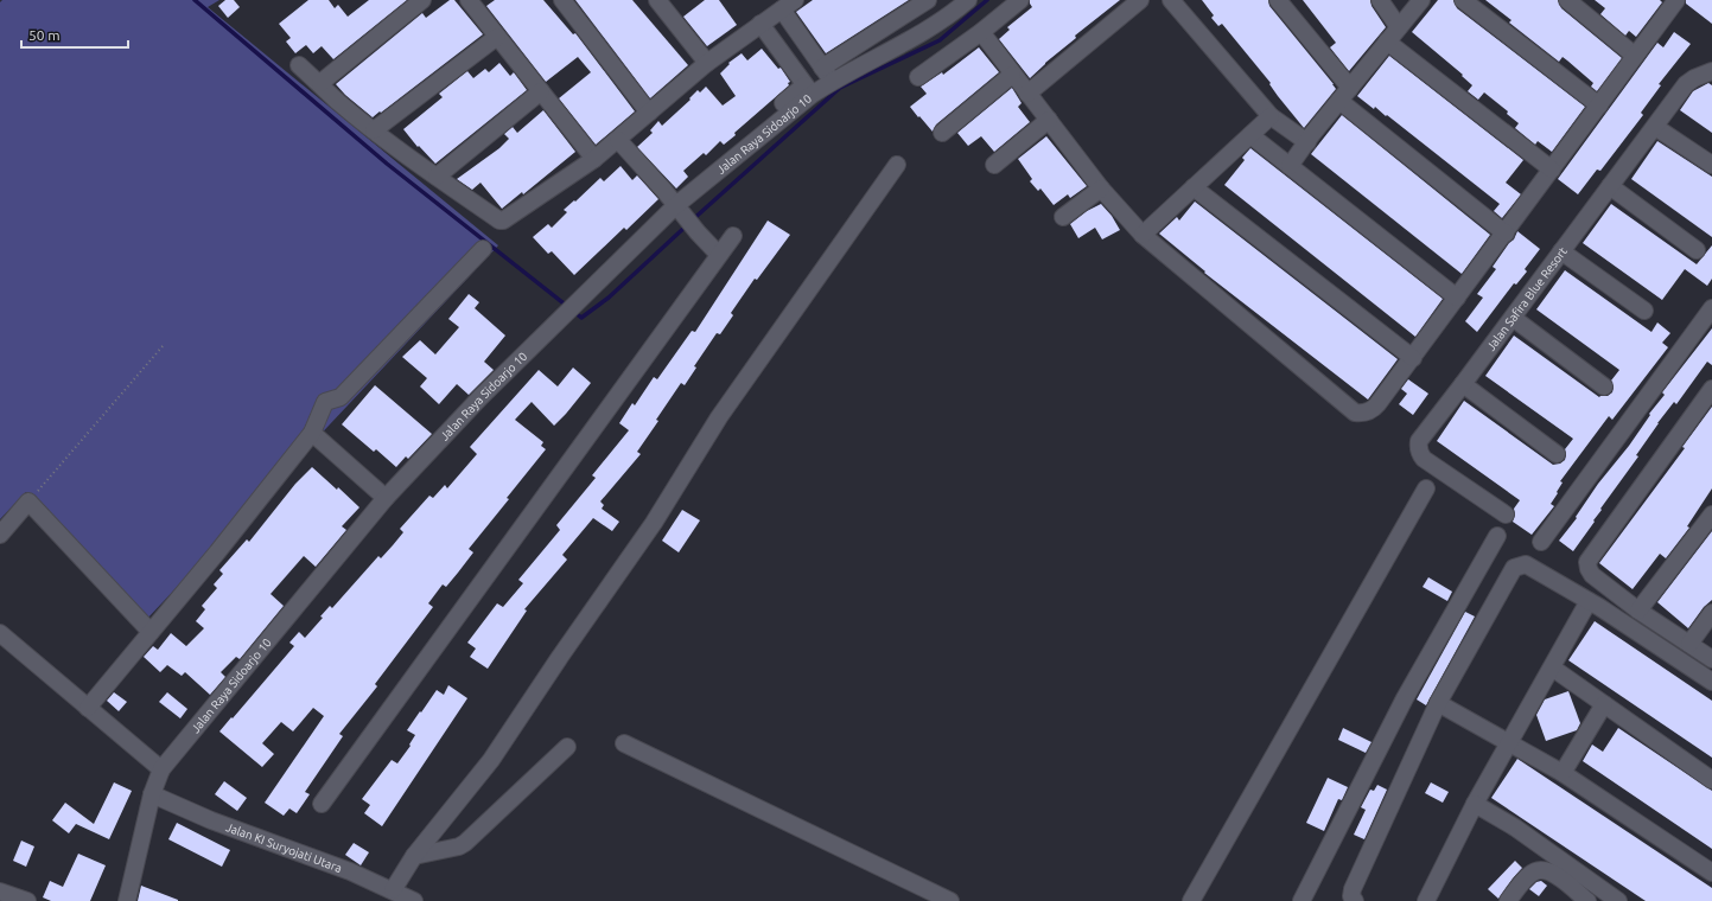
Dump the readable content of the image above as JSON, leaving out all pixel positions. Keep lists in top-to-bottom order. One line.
{"streets":{"street":["Jalan Raya Sidoarjo 10","Jalan Safira Blue Resort","Jalan KI Suryojati Utara"]},"crossings":[["Jalan Raya Sidoarjo 10","Jalan KI Suryojati Utara"]],"scale_bar":"50 m"}
